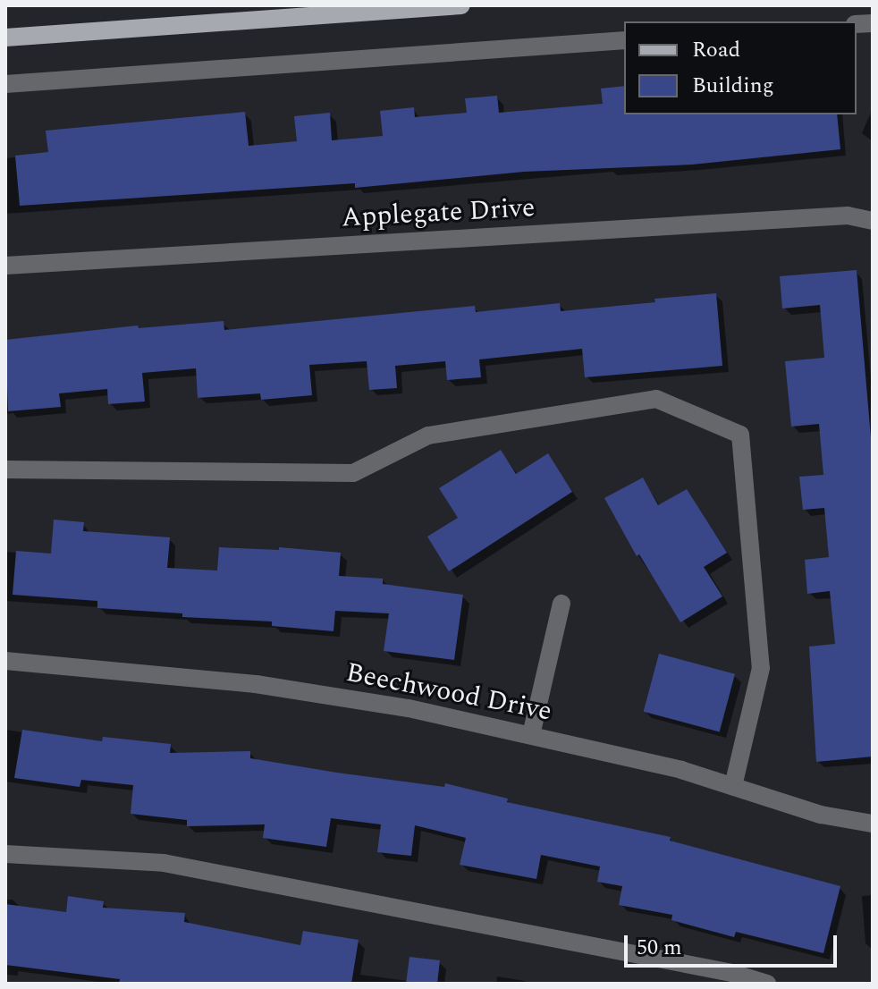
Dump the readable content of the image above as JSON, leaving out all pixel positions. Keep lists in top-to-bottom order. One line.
{"streets":{"street":["Applegate Drive","Beechwood Drive"]},"legend":["Road","Building"],"scale_bar":"50 m"}
